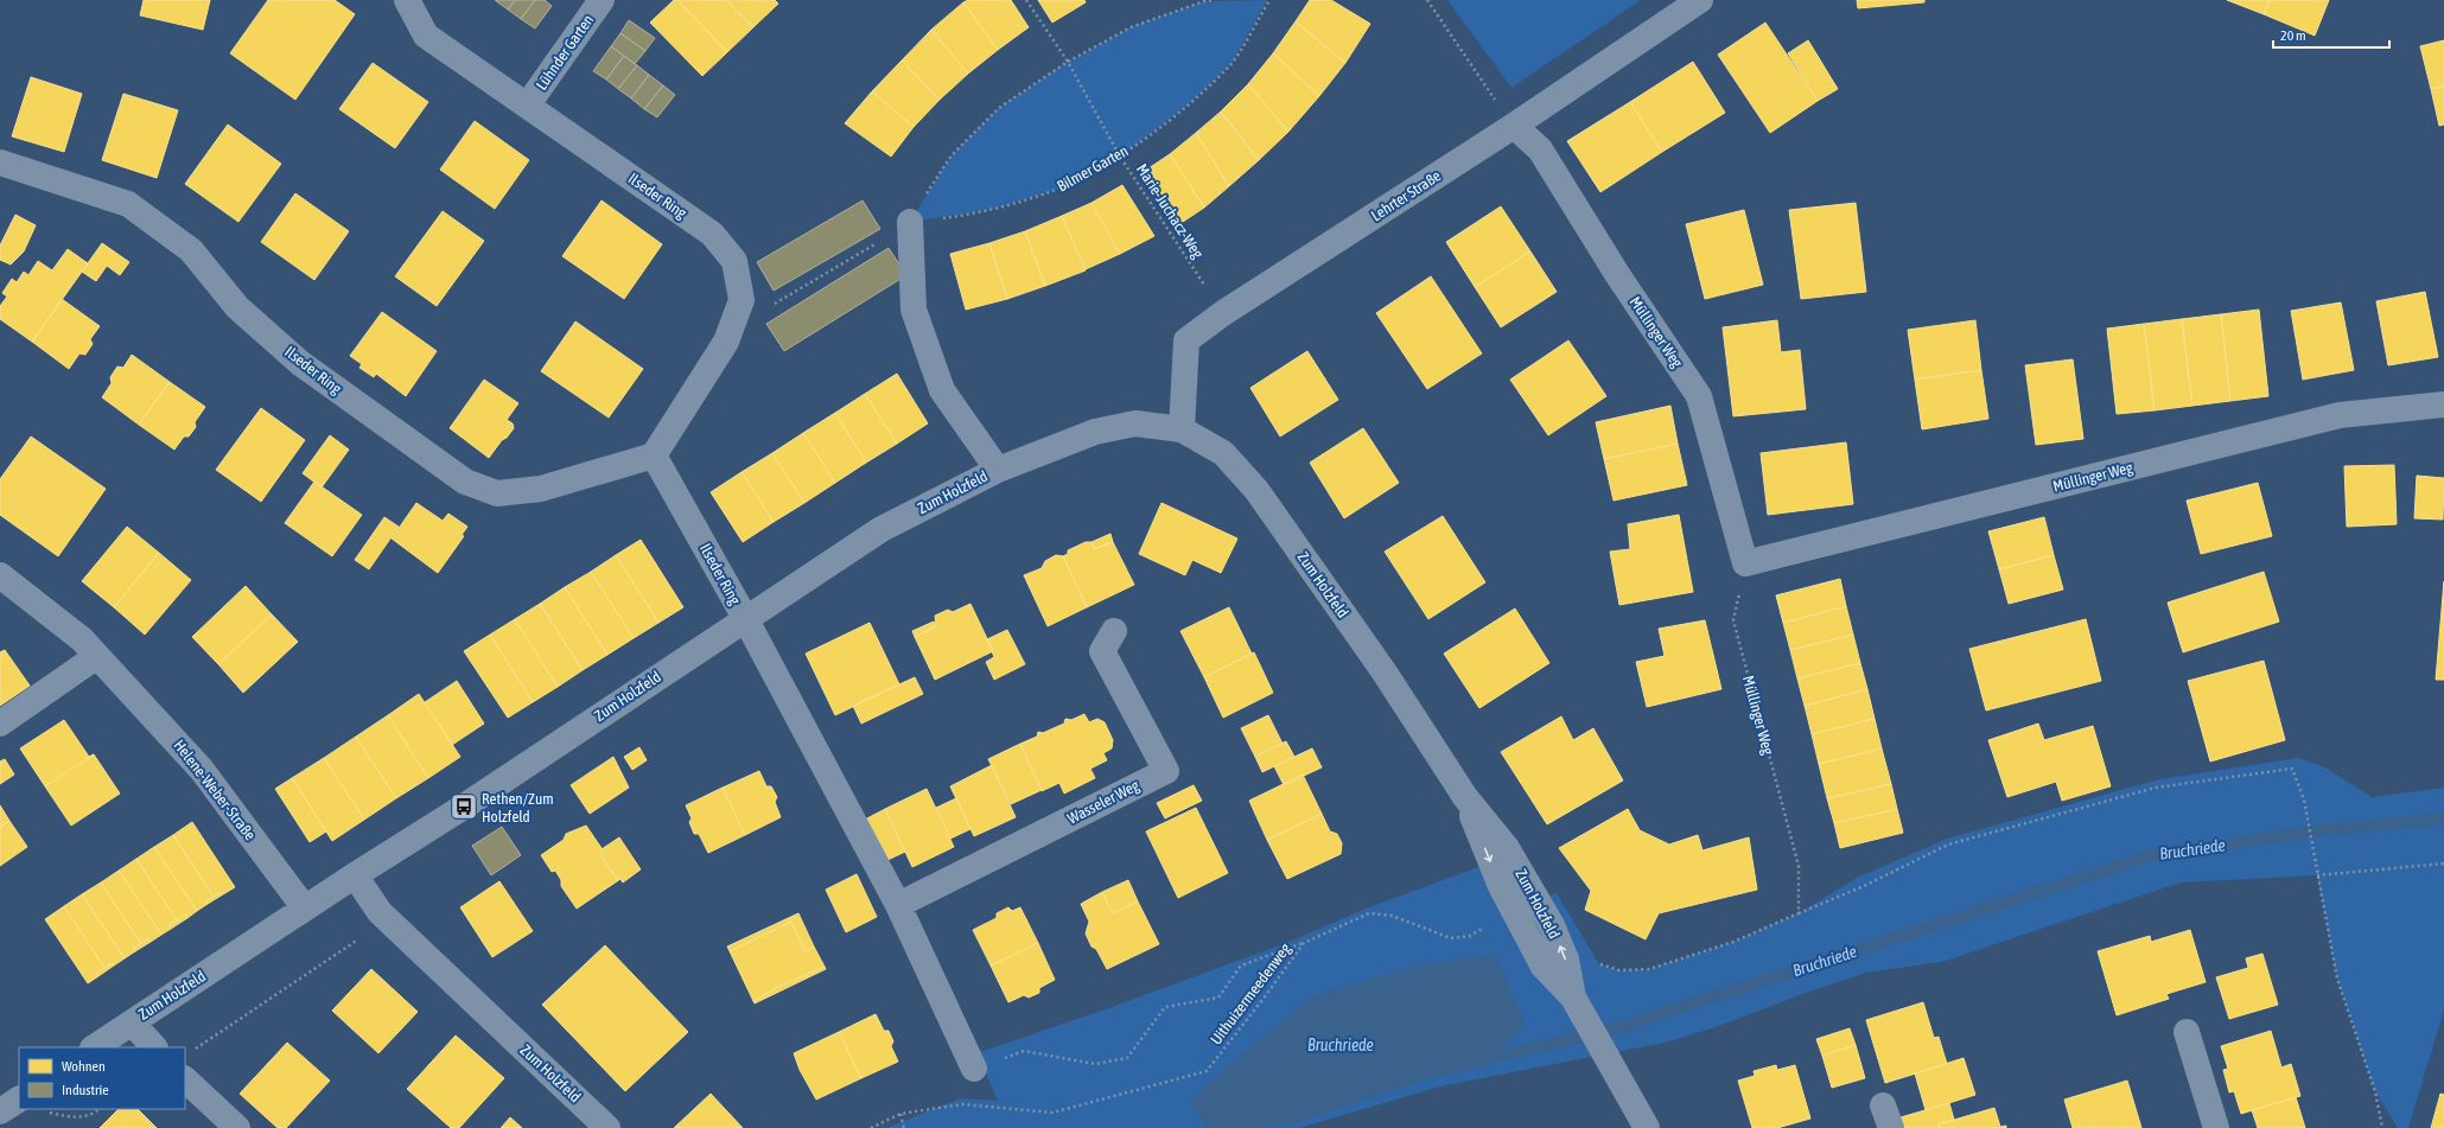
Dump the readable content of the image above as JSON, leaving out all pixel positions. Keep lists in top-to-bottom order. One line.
{"streets":{"street":["Lühnder Garten","Ilseder Ring","Lehrter Straße","Müllinger Weg","Zum Holzfeld","Helene-Weber-Straße","Wasseler Weg"],"path":["Bilmer Garten","Marie-Juchacz-Weg","Uithuizermeedenweg"]},"crossings":[["Lühnder Garten","Ilseder Ring"],["Bilmer Garten","Ilseder Ring"],["Bilmer Garten","Marie-Juchacz-Weg"],["Ilseder Ring","Zum Holzfeld"],["Lehrter Straße","Marie-Juchacz-Weg"],["Lehrter Straße","Müllinger Weg"],["Lehrter Straße","Zum Holzfeld"],["Zum Holzfeld","Helene-Weber-Straße"],["Zum Holzfeld","Uithuizermeedenweg"]],"water":["Bruchriede"],"places":{"bus stop":["Rethen/Zum Holzfeld"]},"legend":["Wohnen","Industrie"],"scale_bar":"20 m"}
